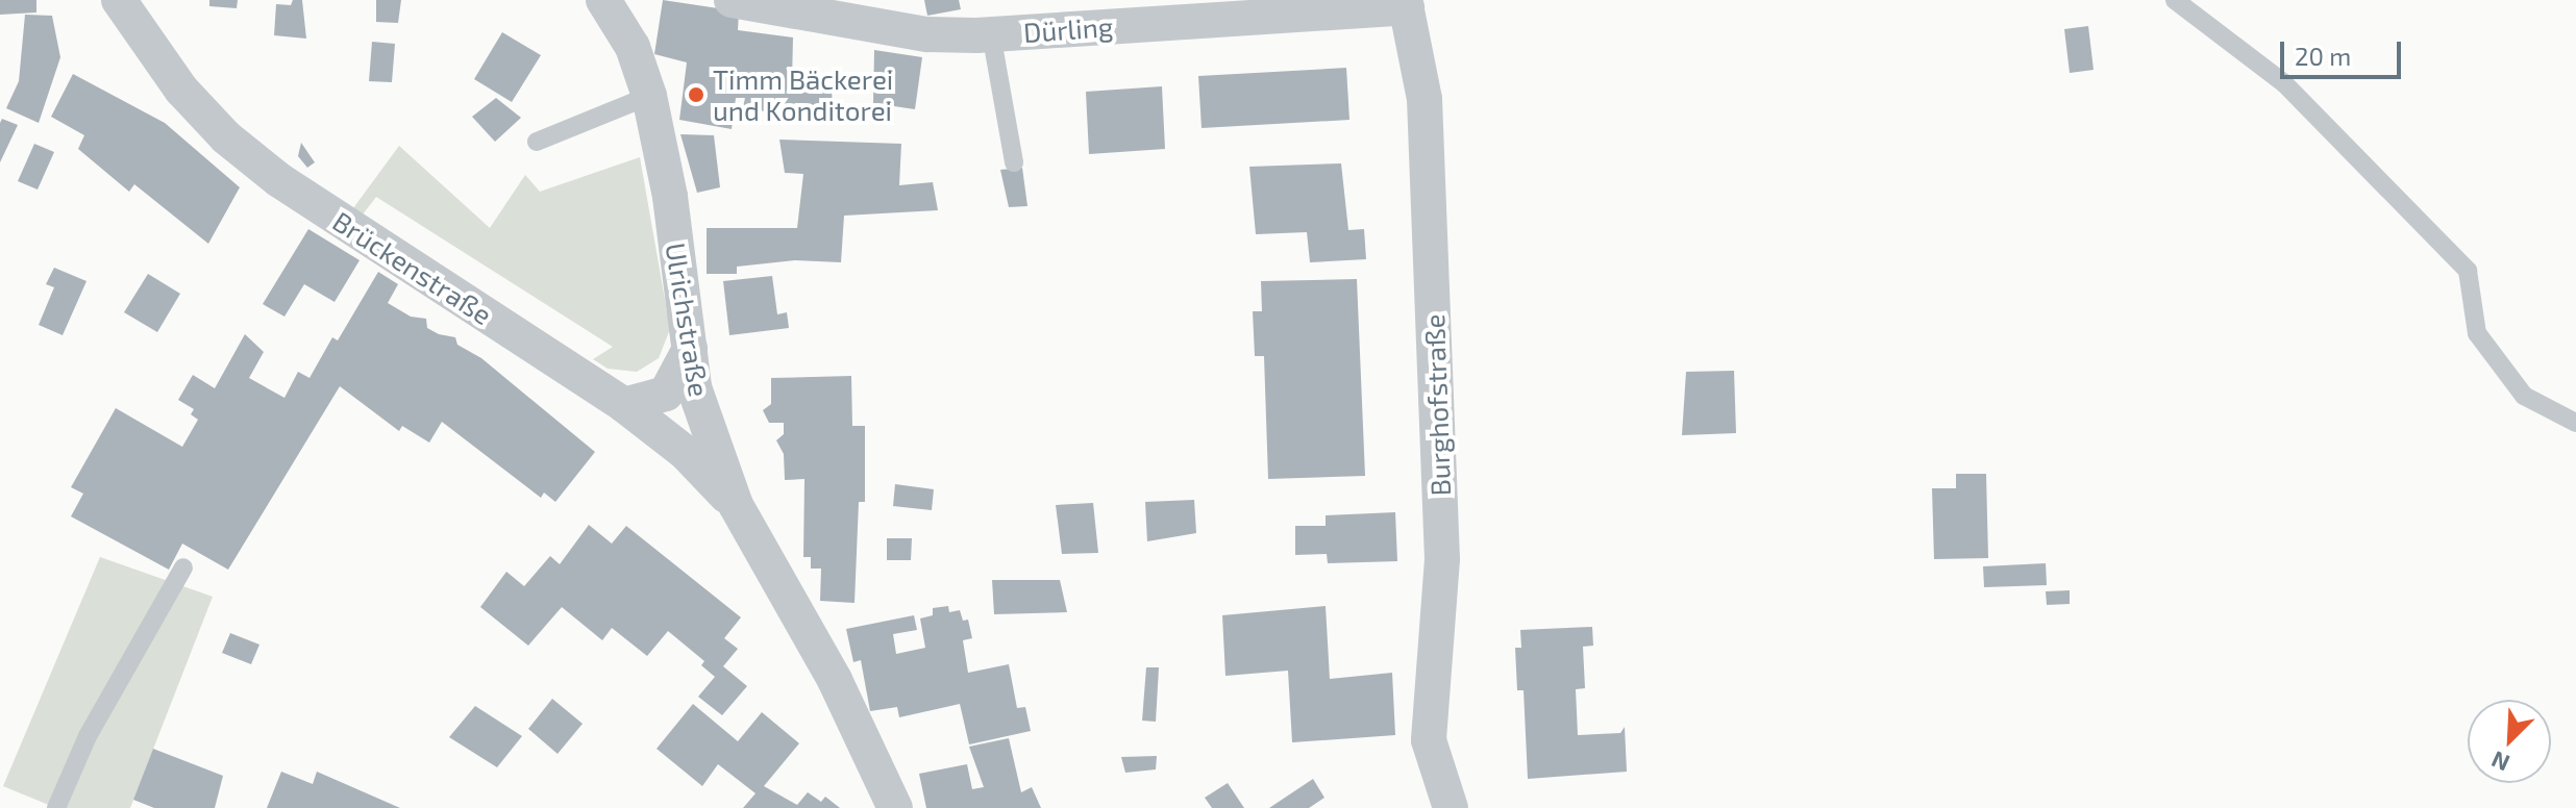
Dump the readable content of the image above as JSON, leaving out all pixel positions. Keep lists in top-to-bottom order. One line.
{"streets":{"street":["Dürling","Brückenstraße","Ulrichstraße","Burghofstraße"]},"crossings":[["Dürling","Burghofstraße"],["Brückenstraße","Ulrichstraße"]],"places":["Timm Bäckerei und Konditorei"],"scale_bar":"20 m","north":"bottom left"}
